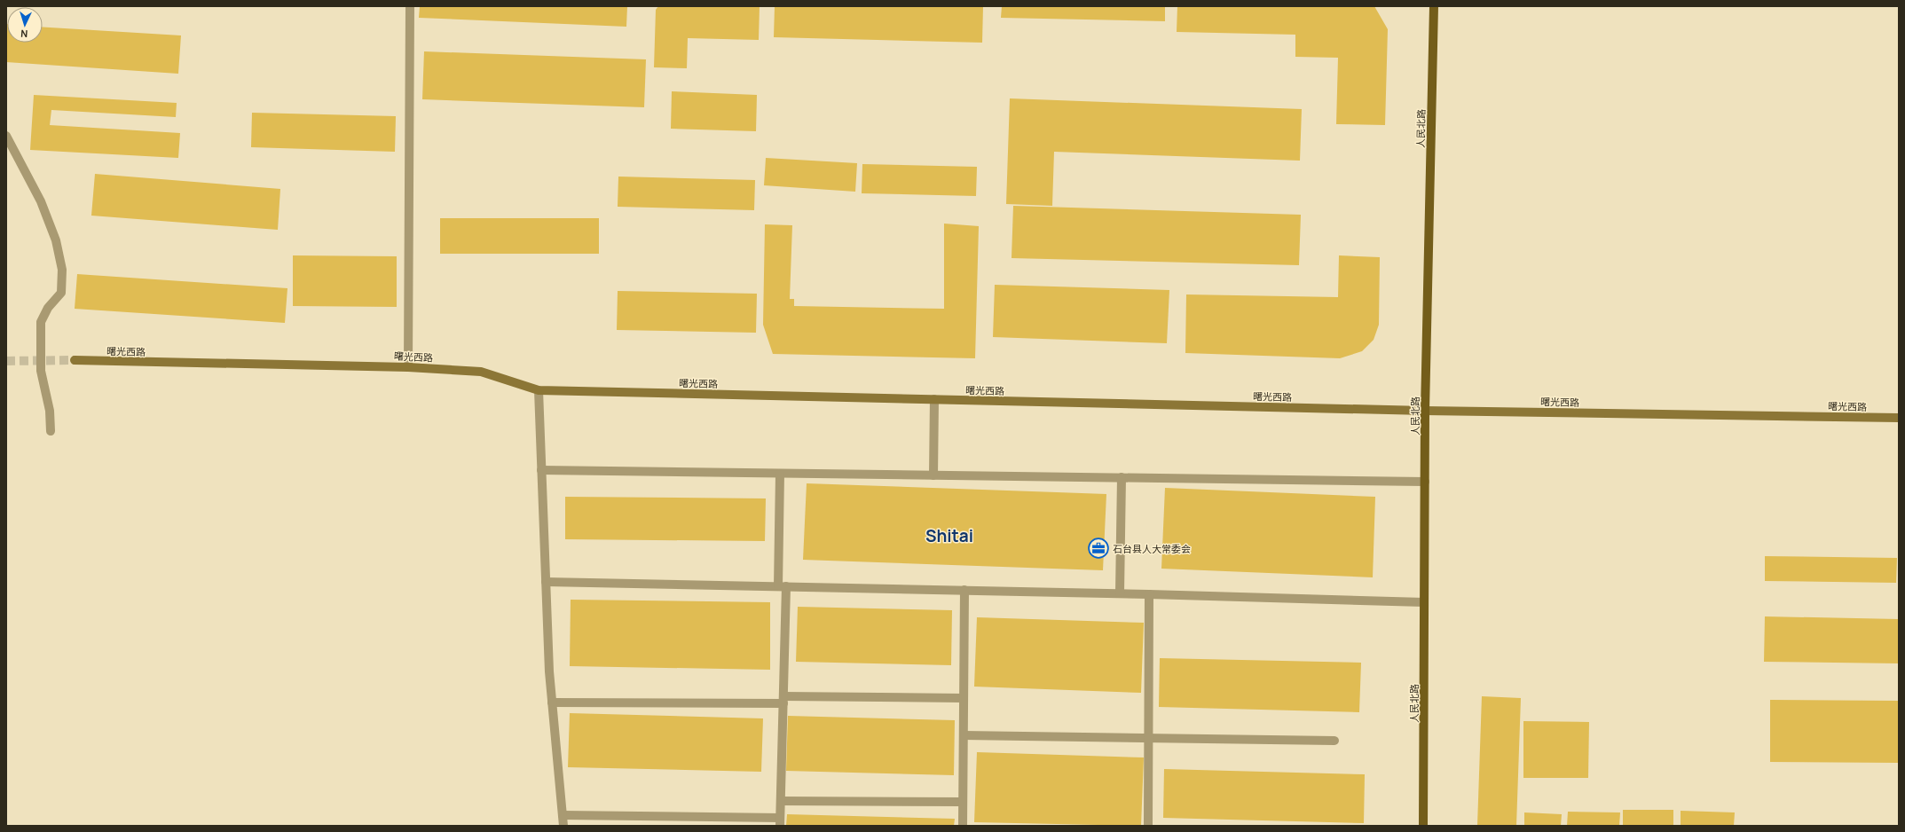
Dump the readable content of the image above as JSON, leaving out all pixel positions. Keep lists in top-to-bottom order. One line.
{"streets":{"main road":["人民北路","曙光西路"]},"crossings":[["人民北路","曙光西路"]],"districts":["Shitai"],"places":{"office":["石台县人大常委会"]},"north":"bottom"}
